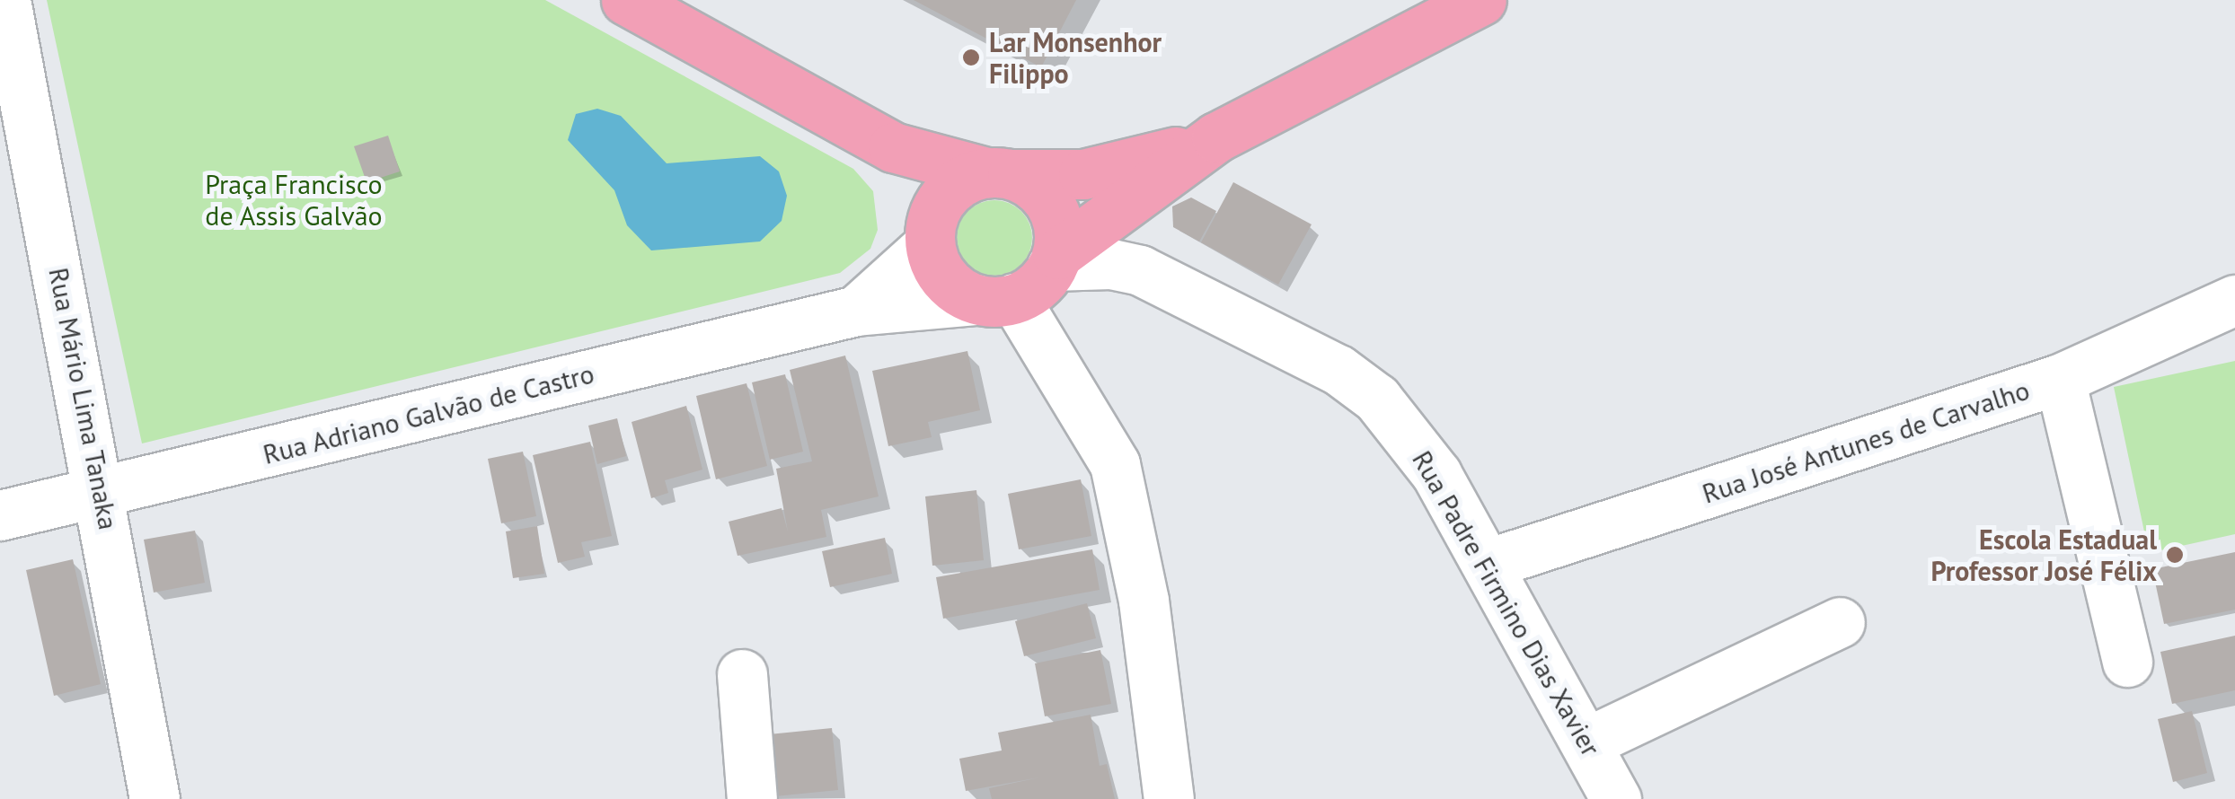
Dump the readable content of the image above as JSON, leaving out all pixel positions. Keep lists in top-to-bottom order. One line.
{"streets":{"street":["Rua Mário Lima Tanaka","Rua Adriano Galvão de Castro","Rua José Antunes de Carvalho","Rua Padre Firmino Dias Xavier"]},"crossings":[["Rua Mário Lima Tanaka","Rua Adriano Galvão de Castro"],["Rua Adriano Galvão de Castro","Rua Padre Firmino Dias Xavier"],["Rua José Antunes de Carvalho","Rua Padre Firmino Dias Xavier"]],"parks":["Praça Francisco de Assis Galvão"],"places":["Lar Monsenhor Filippo","Escola Estadual Professor José Félix"]}
